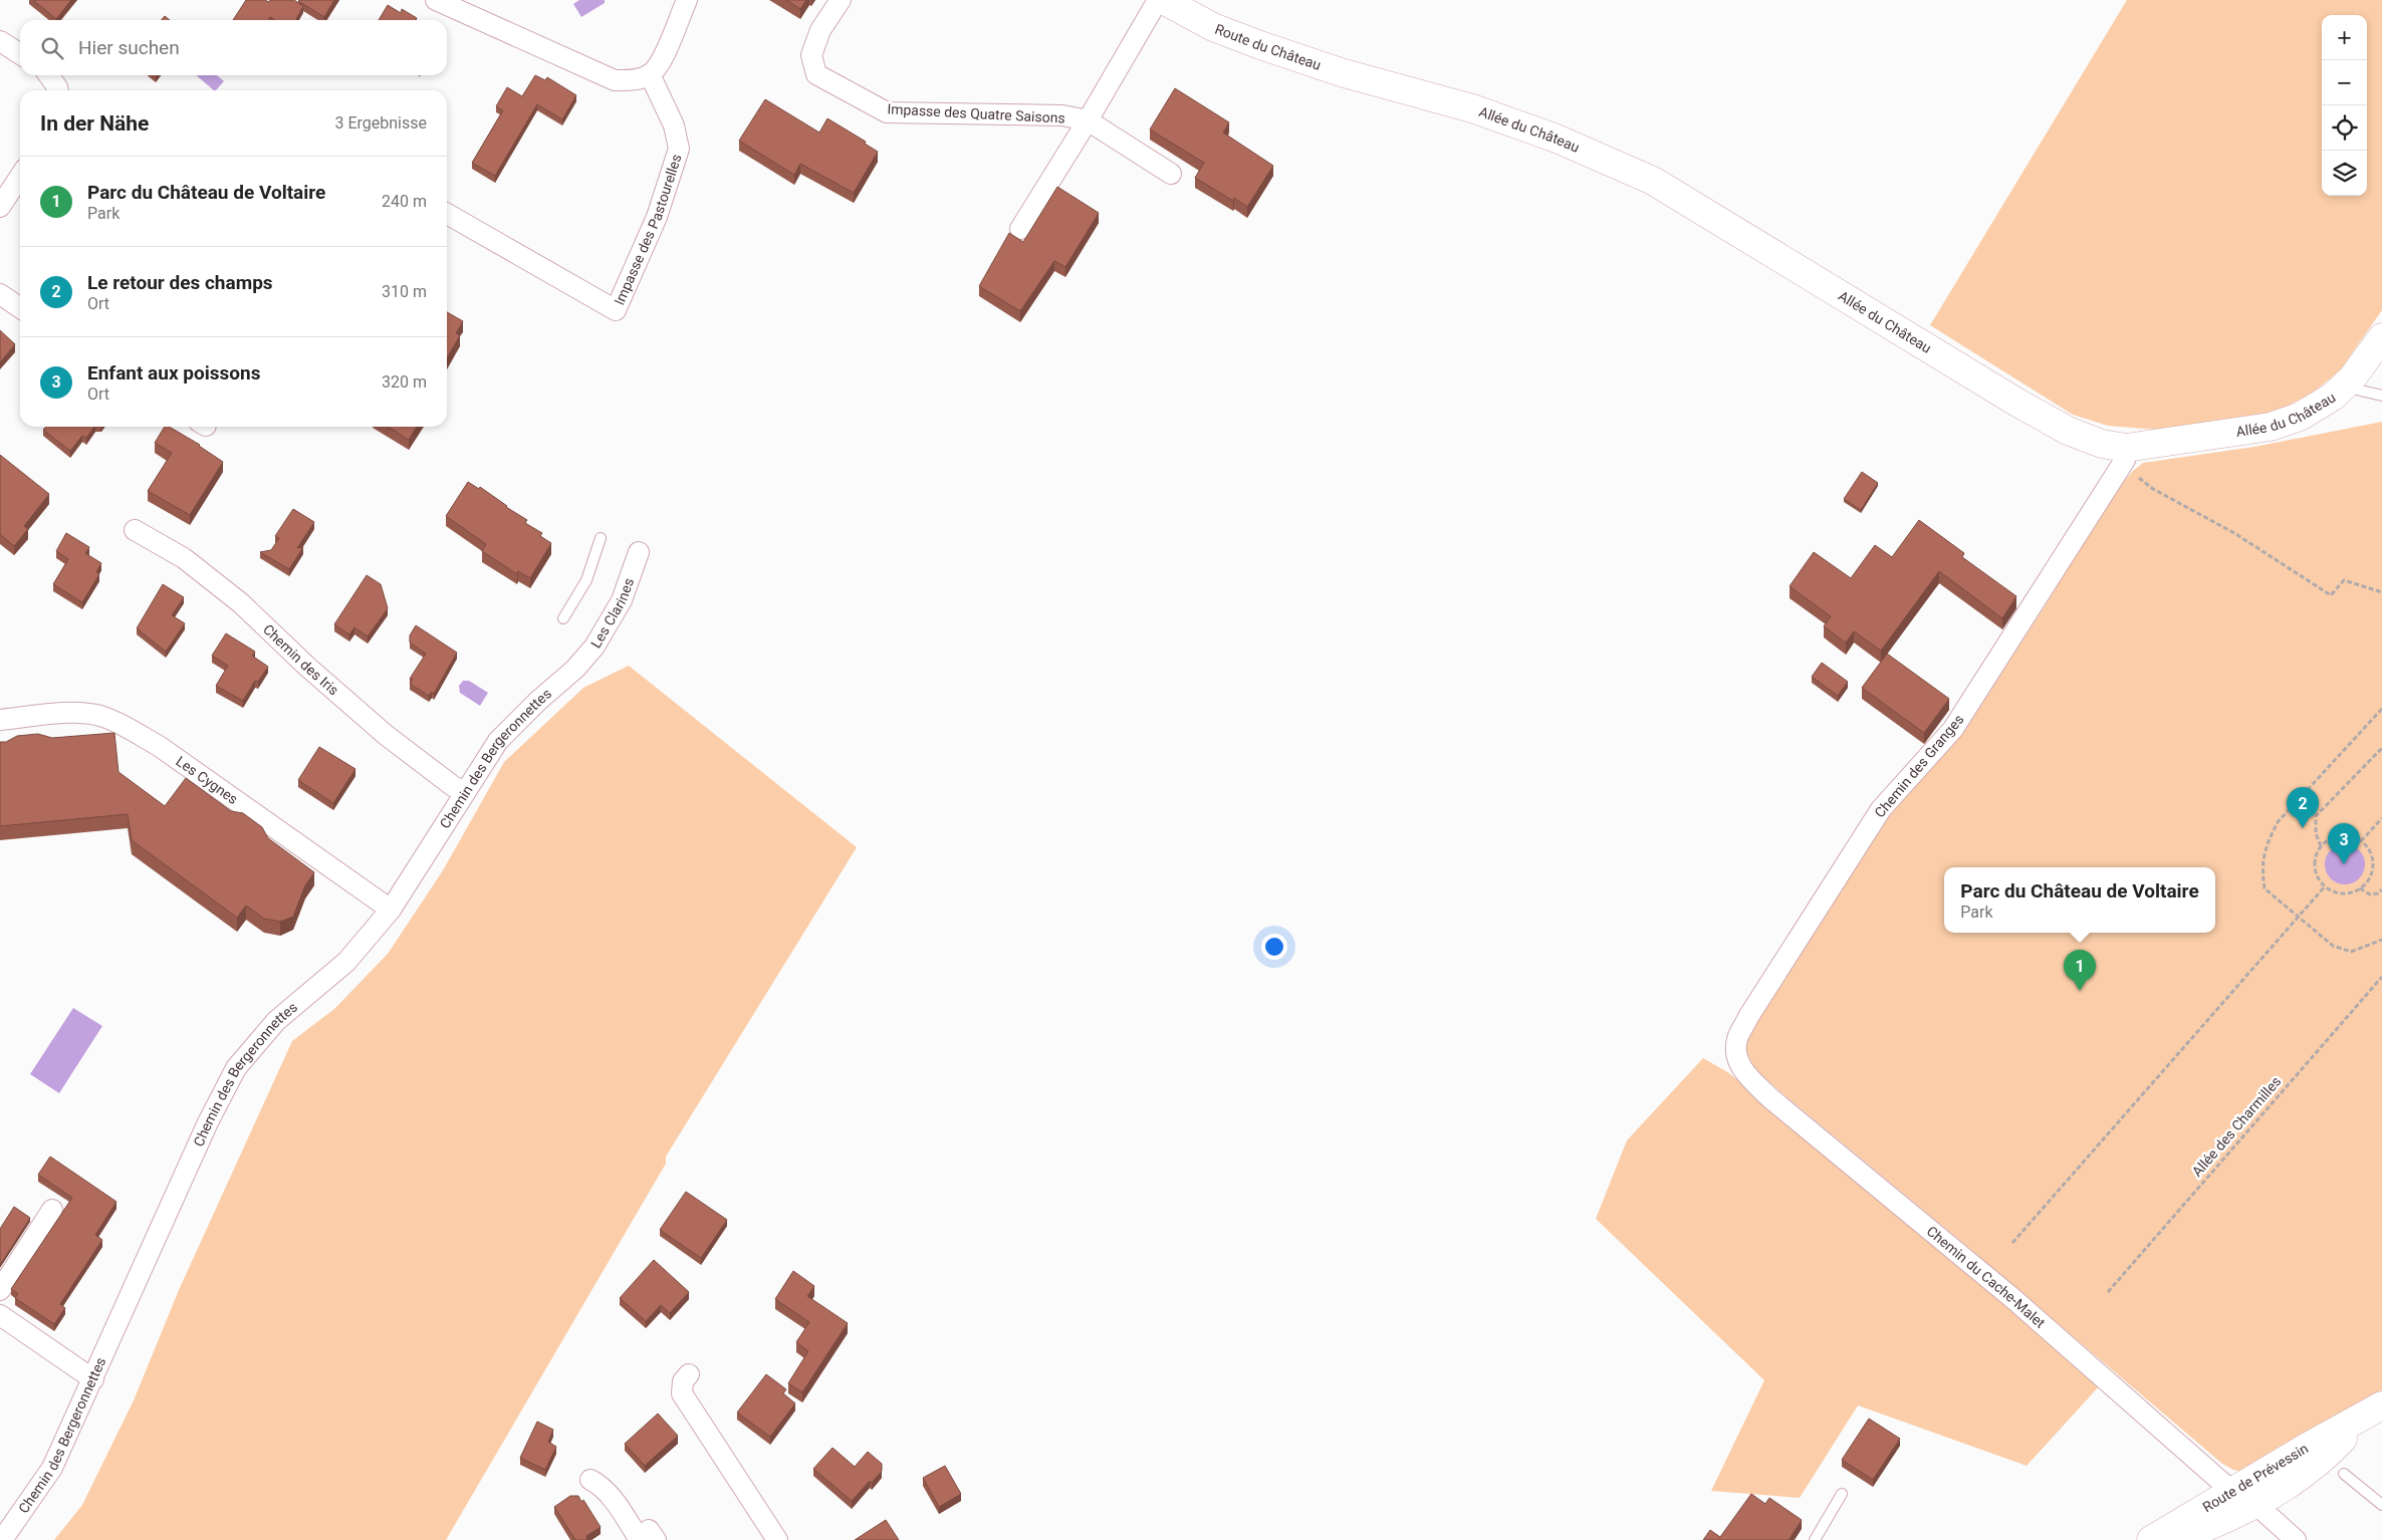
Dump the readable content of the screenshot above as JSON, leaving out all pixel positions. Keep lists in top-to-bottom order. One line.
{"streets":{"street":["Route du Château","Impasse des Quatre Saisons","Allée du Château","Impasse des Pastourelles","Les Clarines","Chemin des Iris","Chemin des Bergeronnettes","Chemin des Granges","Les Cygnes","Chemin du Cache-Malet","Route de Prévessin"],"path":["Allée des Charmilles"]},"crossings":[["Route du Château","Allée du Château"],["Allée du Château","Chemin des Granges"],["Les Clarines","Chemin des Bergeronnettes"],["Chemin des Iris","Chemin des Bergeronnettes"],["Chemin des Bergeronnettes","Les Cygnes"],["Chemin des Granges","Chemin du Cache-Malet"],["Chemin du Cache-Malet","Route de Prévessin"]],"page":{"map_buttons":["+","−"],"search":"Hier suchen","heading":["In der Nähe","3 Ergebnisse"],"list":[{"mark":"1","name":"Parc du Château de Voltaire","note":"Park","value":"240 m"},{"mark":"2","name":"Le retour des champs","note":"Ort","value":"310 m"},{"mark":"3","name":"Enfant aux poissons","note":"Ort","value":"320 m"}],"pins":["2","3","1"],"popup":["Parc du Château de Voltaire","Park"]}}
